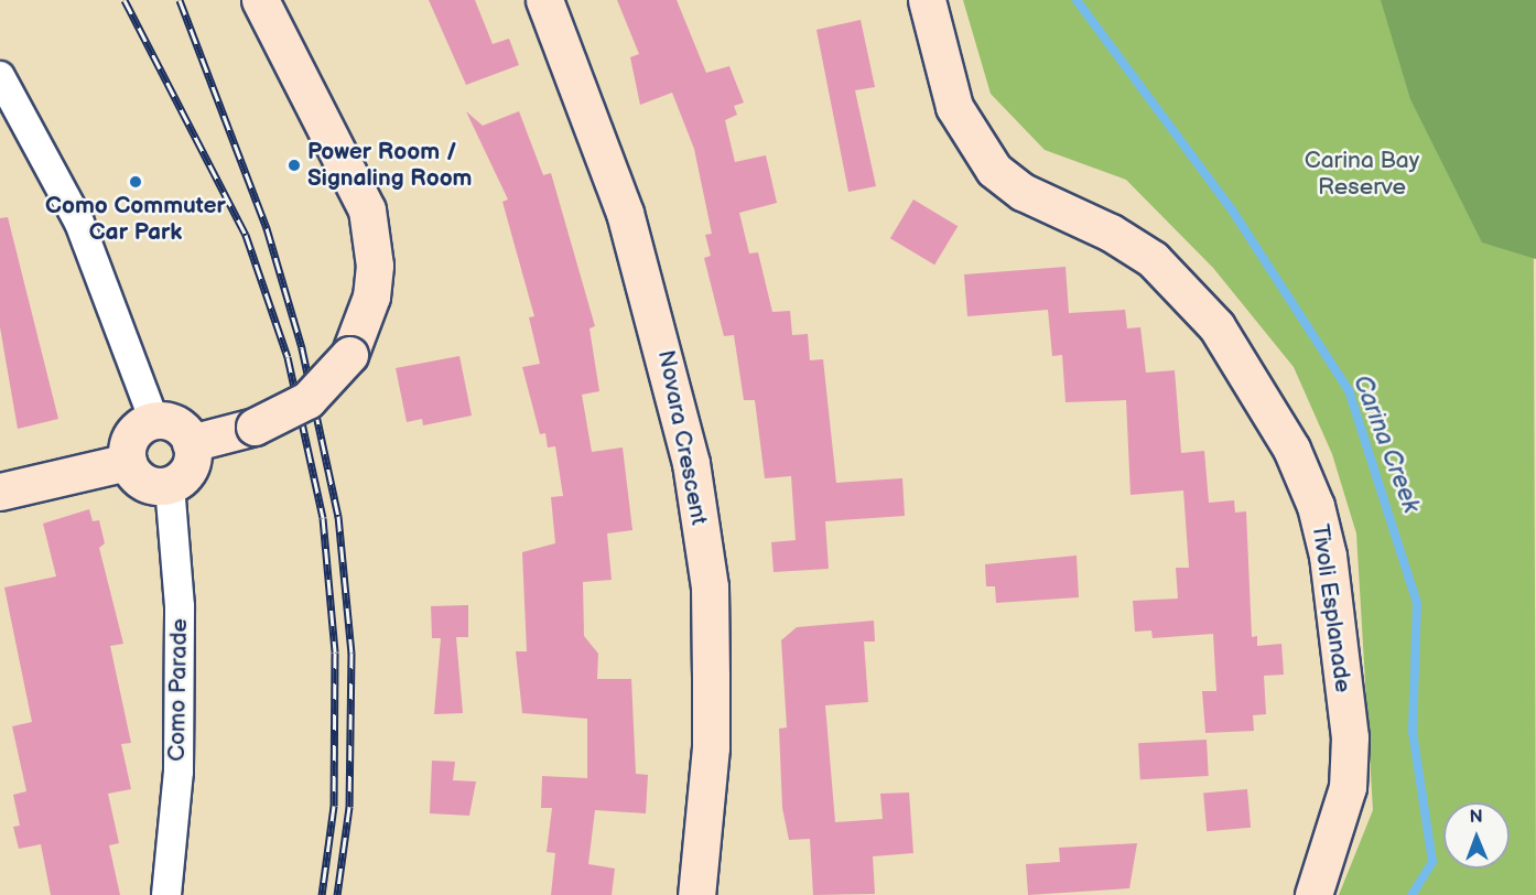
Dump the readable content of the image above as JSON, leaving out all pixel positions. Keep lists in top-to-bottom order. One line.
{"streets":{"street":["Novara Crescent","Tivoli Esplanade","Como Parade"]},"water":["Carina Creek"],"parks":["Carina Bay Reserve"],"places":["Power Room / Signaling Room","Como Commuter Car Park"],"north":"top"}
